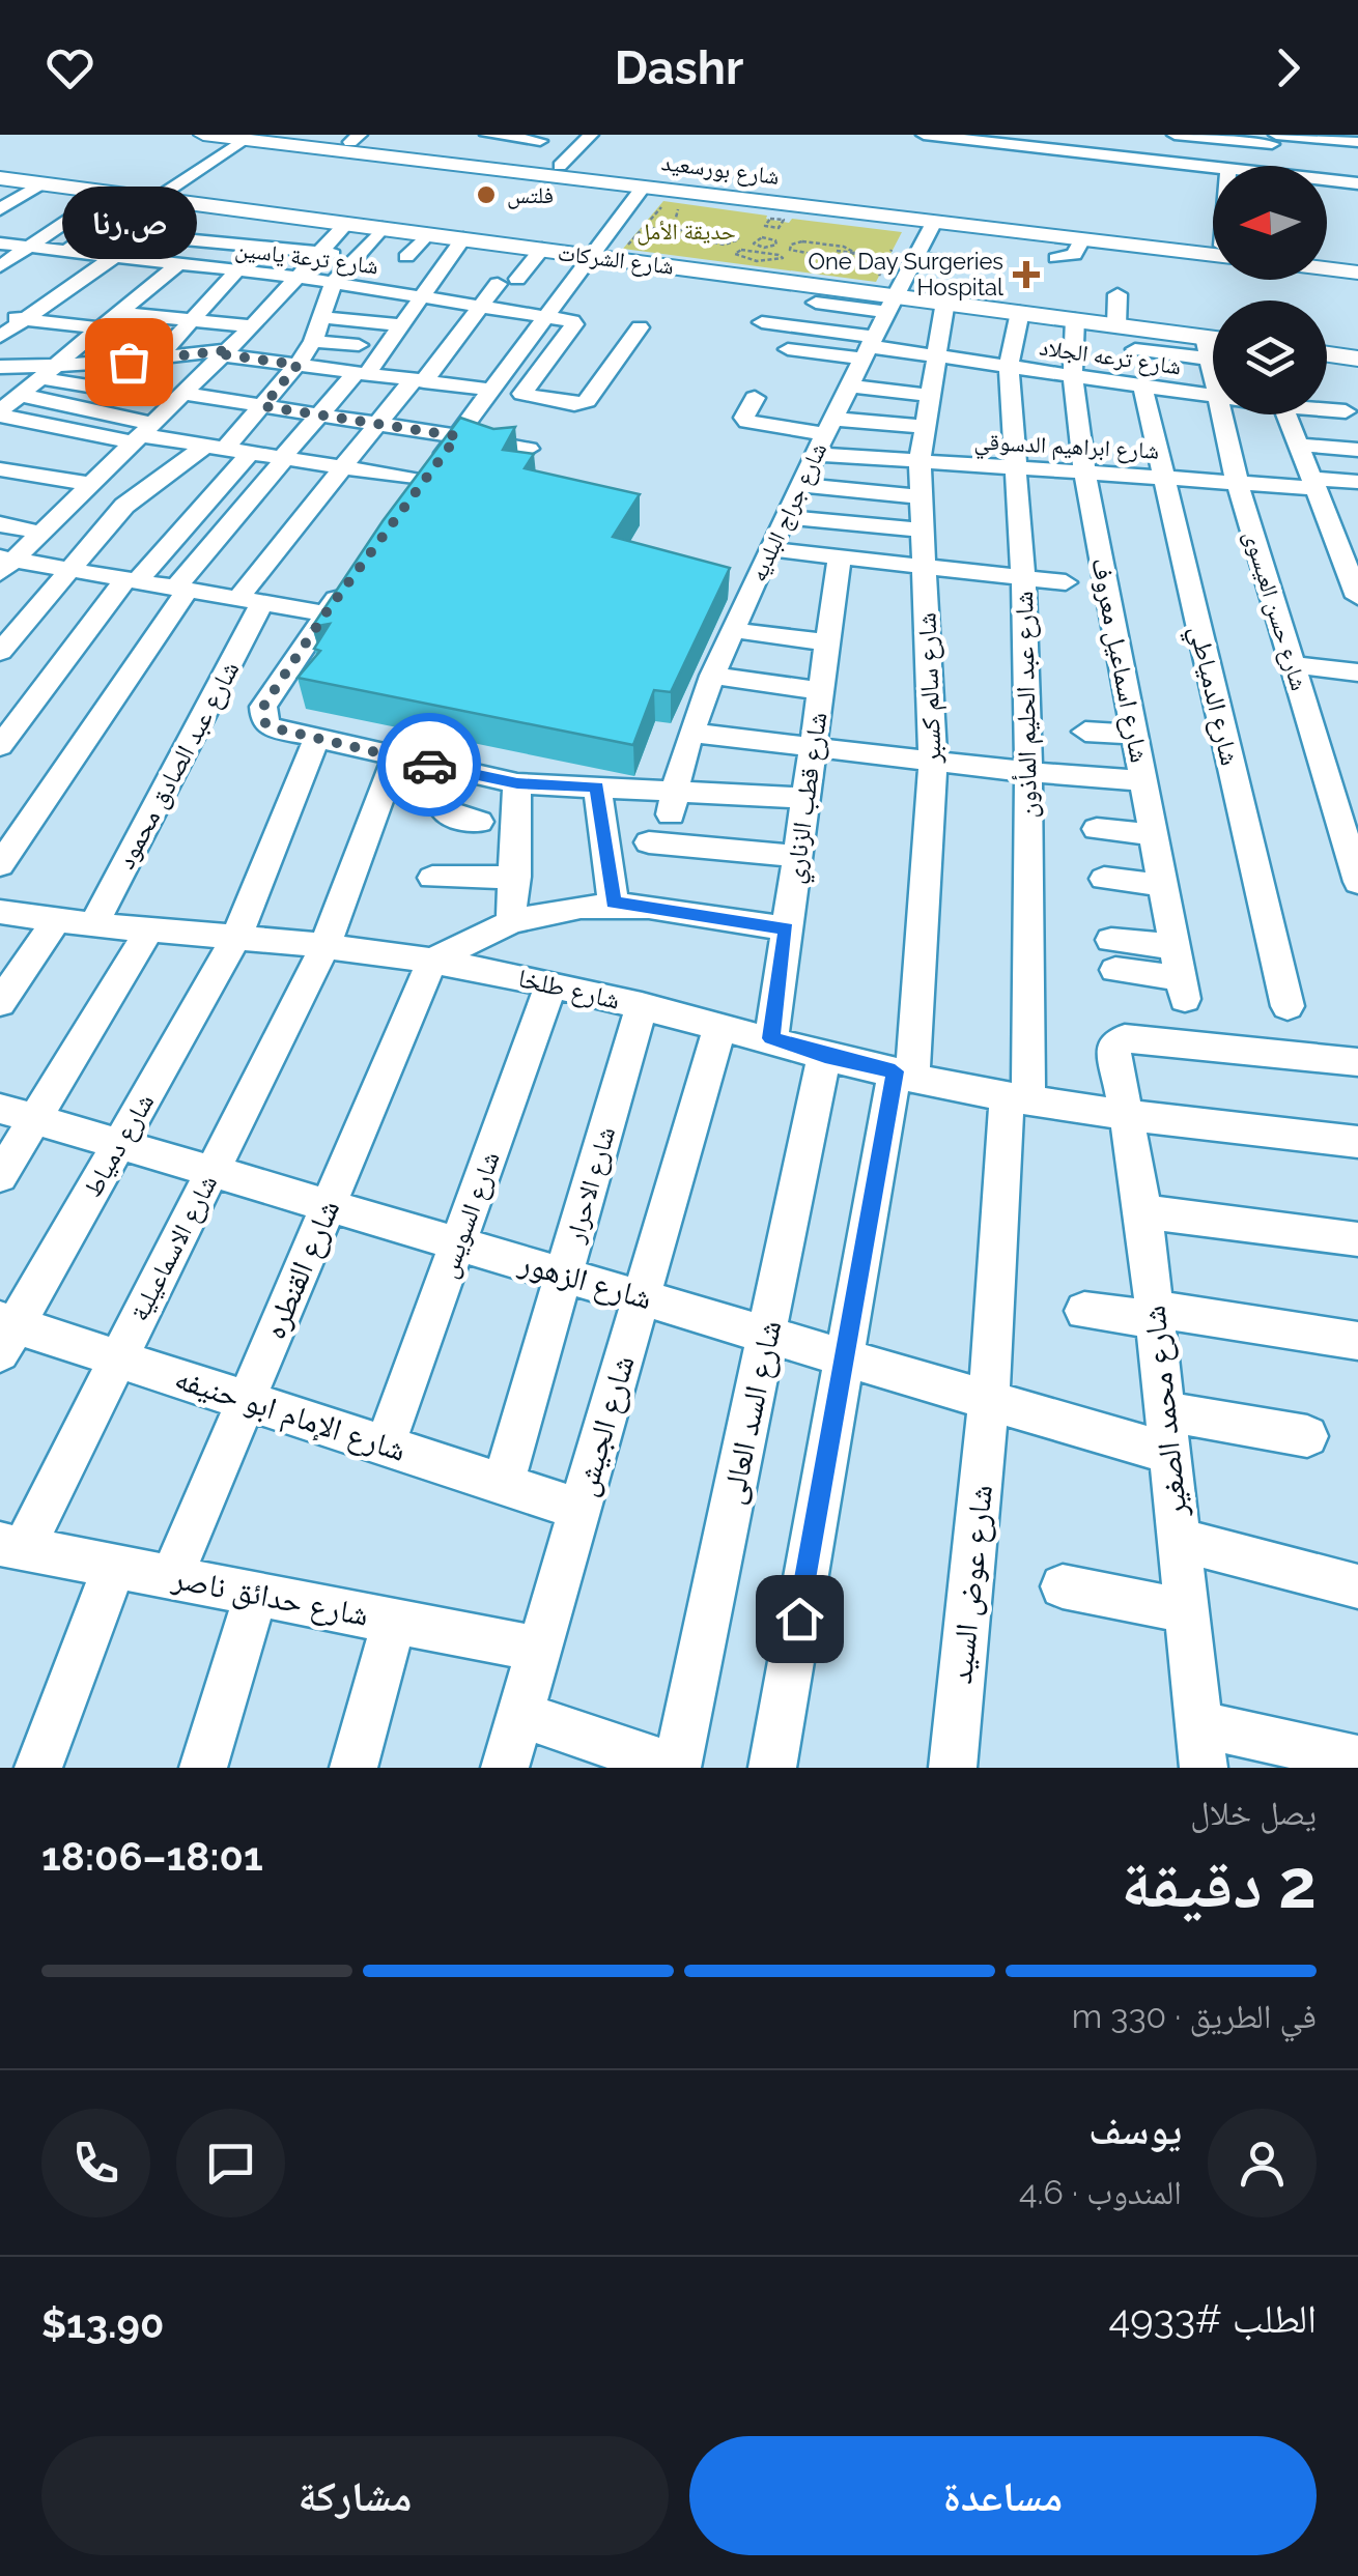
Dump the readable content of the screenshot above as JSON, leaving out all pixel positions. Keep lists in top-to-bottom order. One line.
{"streets":{"main road":["شارع بورسعيد","شارع الشركات"],"street":["شارع ترعة ياسين","شارع ترعه الجلاد","شارع ابراهيم الدسوقي","شارع جراج البلديه","شارع حسن العيسوى","شارع اسماعيل معروف","شارع سالم كسبر","شارع الدمياطي","شارع عبد الحليم المأذون","شارع عبد الصادق محمود","شارع قطب الزناري","شارع طلخا","شارع دمياط","شارع الاحرار","شارع السويس","شارع الاسماعيلية","شارع القنطره","شارع الزهور","شارع محمد الصغير","شارع السد العالى","شارع الإمام ابو حنيفه","شارع الجيش","شارع عوض السيد","شارع حدائق ناصر"]},"crossings":[["شارع بورسعيد","شارع جراج البلديه"],["شارع ترعة ياسين","شارع عبد الصادق محمود"],["شارع الشركات","شارع جراج البلديه"],["شارع الشركات","شارع اسماعيل معروف"],["شارع الشركات","شارع سالم كسبر"],["شارع الشركات","شارع عبد الحليم المأذون"],["شارع الشركات","شارع عبد الصادق محمود"],["شارع ترعه الجلاد","شارع جراج البلديه"],["شارع ترعه الجلاد","شارع اسماعيل معروف"],["شارع ترعه الجلاد","شارع سالم كسبر"],["شارع ترعه الجلاد","شارع الدمياطي"],["شارع ترعه الجلاد","شارع عبد الحليم المأذون"],["شارع ابراهيم الدسوقي","شارع جراج البلديه"],["شارع ابراهيم الدسوقي","شارع حسن العيسوى"],["شارع ابراهيم الدسوقي","شارع اسماعيل معروف"],["شارع ابراهيم الدسوقي","شارع سالم كسبر"],["شارع ابراهيم الدسوقي","شارع الدمياطي"],["شارع ابراهيم الدسوقي","شارع عبد الحليم المأذون"],["شارع سالم كسبر","شارع طلخا"],["شارع سالم كسبر","شارع الزهور"],["شارع عبد الحليم المأذون","شارع طلخا"],["شارع عبد الحليم المأذون","شارع الزهور"],["شارع عبد الحليم المأذون","شارع عوض السيد"],["شارع عبد الصادق محمود","شارع طلخا"],["شارع قطب الزناري","شارع طلخا"],["شارع طلخا","شارع دمياط"],["شارع طلخا","شارع الاحرار"],["شارع طلخا","شارع السويس"],["شارع طلخا","شارع الاسماعيلية"],["شارع طلخا","شارع القنطره"],["شارع طلخا","شارع محمد الصغير"],["شارع طلخا","شارع السد العالى"],["شارع طلخا","شارع الجيش"],["شارع دمياط","شارع الزهور"],["شارع دمياط","شارع الإمام ابو حنيفه"],["شارع الاحرار","شارع الزهور"],["شارع الاحرار","شارع الإمام ابو حنيفه"],["شارع السويس","شارع الزهور"],["شارع السويس","شارع الإمام ابو حنيفه"],["شارع الاسماعيلية","شارع الزهور"],["شارع الاسماعيلية","شارع الإمام ابو حنيفه"],["شارع الاسماعيلية","شارع حدائق ناصر"],["شارع القنطره","شارع الزهور"],["شارع القنطره","شارع الإمام ابو حنيفه"],["شارع القنطره","شارع حدائق ناصر"],["شارع الزهور","شارع محمد الصغير"],["شارع الزهور","شارع السد العالى"],["شارع الزهور","شارع الجيش"],["شارع الزهور","شارع عوض السيد"],["شارع الإمام ابو حنيفه","شارع الجيش"],["شارع الجيش","شارع حدائق ناصر"]],"parks":["حديقة الأمل"],"places":{"other":["فلتس","ص.رنا"],"health":["One Day Surgeries Hospital"]},"north":"left","page":{"header":"Dashr","bubble":"ص.رنا","heading":["2 دقيقة","يصل خلال","18:01–18:06"],"panel":["يوسف","المندوب · 4.6","الطلب #4933","$13.90"],"bar":"في الطريق · 330 m","buttons":["مساعدة","مشاركة"]}}
